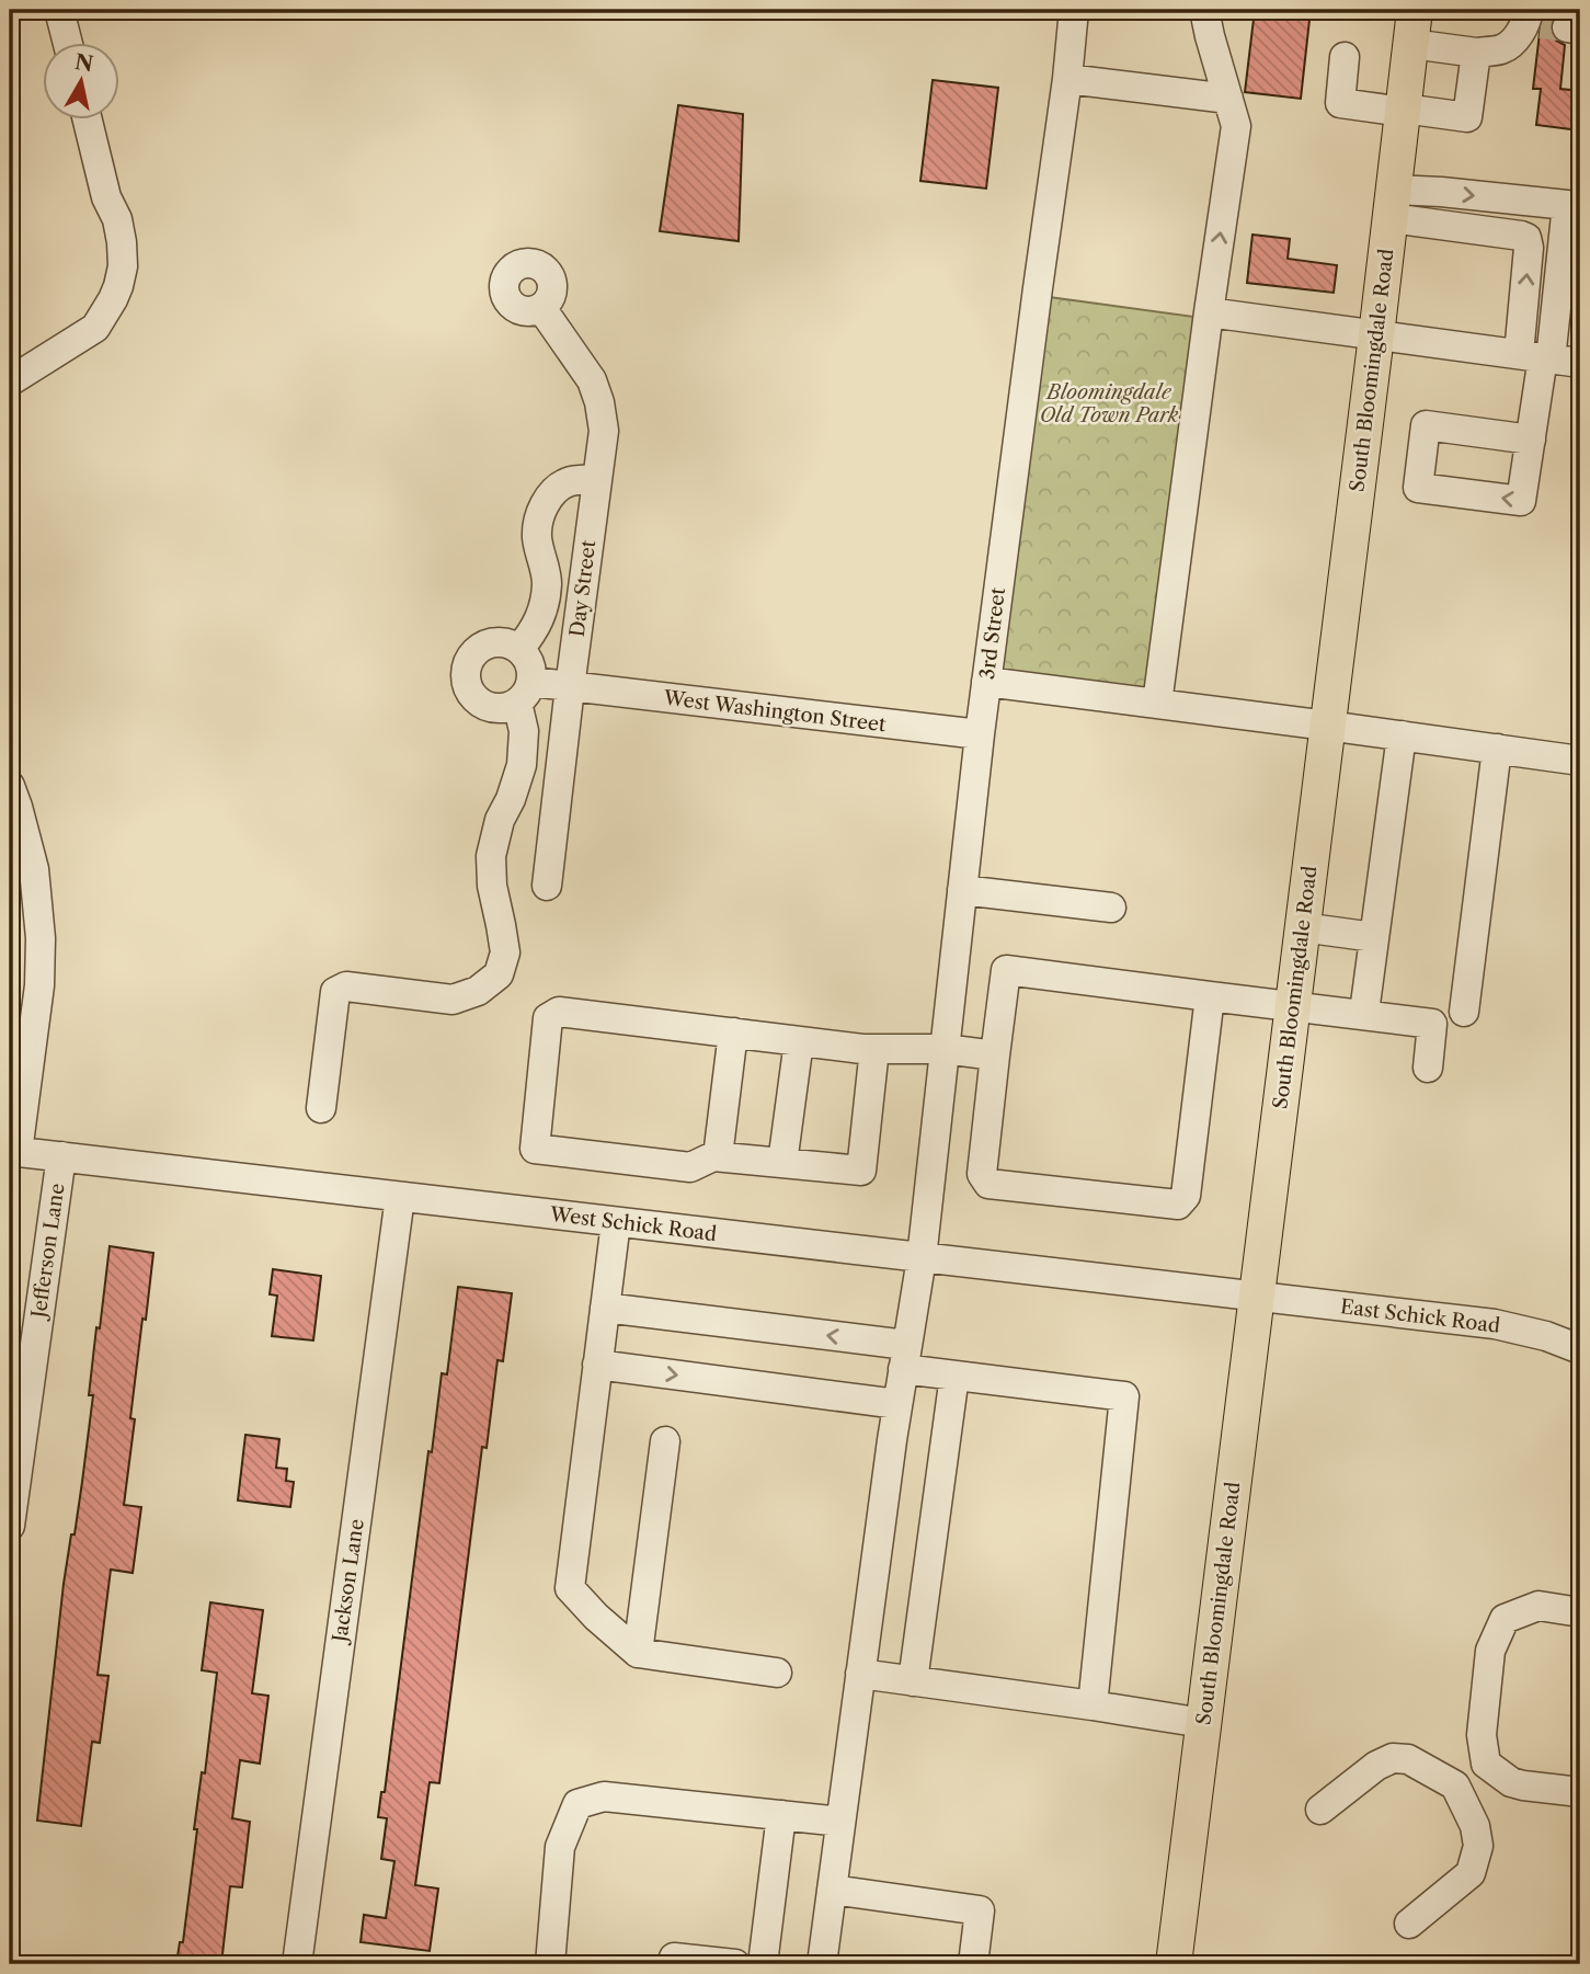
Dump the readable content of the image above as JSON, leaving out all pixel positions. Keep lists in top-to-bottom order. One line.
{"streets":{"main road":["South Bloomingdale Road"],"street":["Day Street","3rd Street","West Washington Street","West Schick Road","Jefferson Lane","East Schick Road","Jackson Lane"]},"crossings":[["South Bloomingdale Road","West Schick Road"],["South Bloomingdale Road","East Schick Road"],["Day Street","West Washington Street"],["3rd Street","West Washington Street"],["3rd Street","West Schick Road"],["West Schick Road","Jefferson Lane"],["West Schick Road","East Schick Road"],["West Schick Road","Jackson Lane"]],"parks":["Bloomingdale Old Town Park"],"north":"top"}
